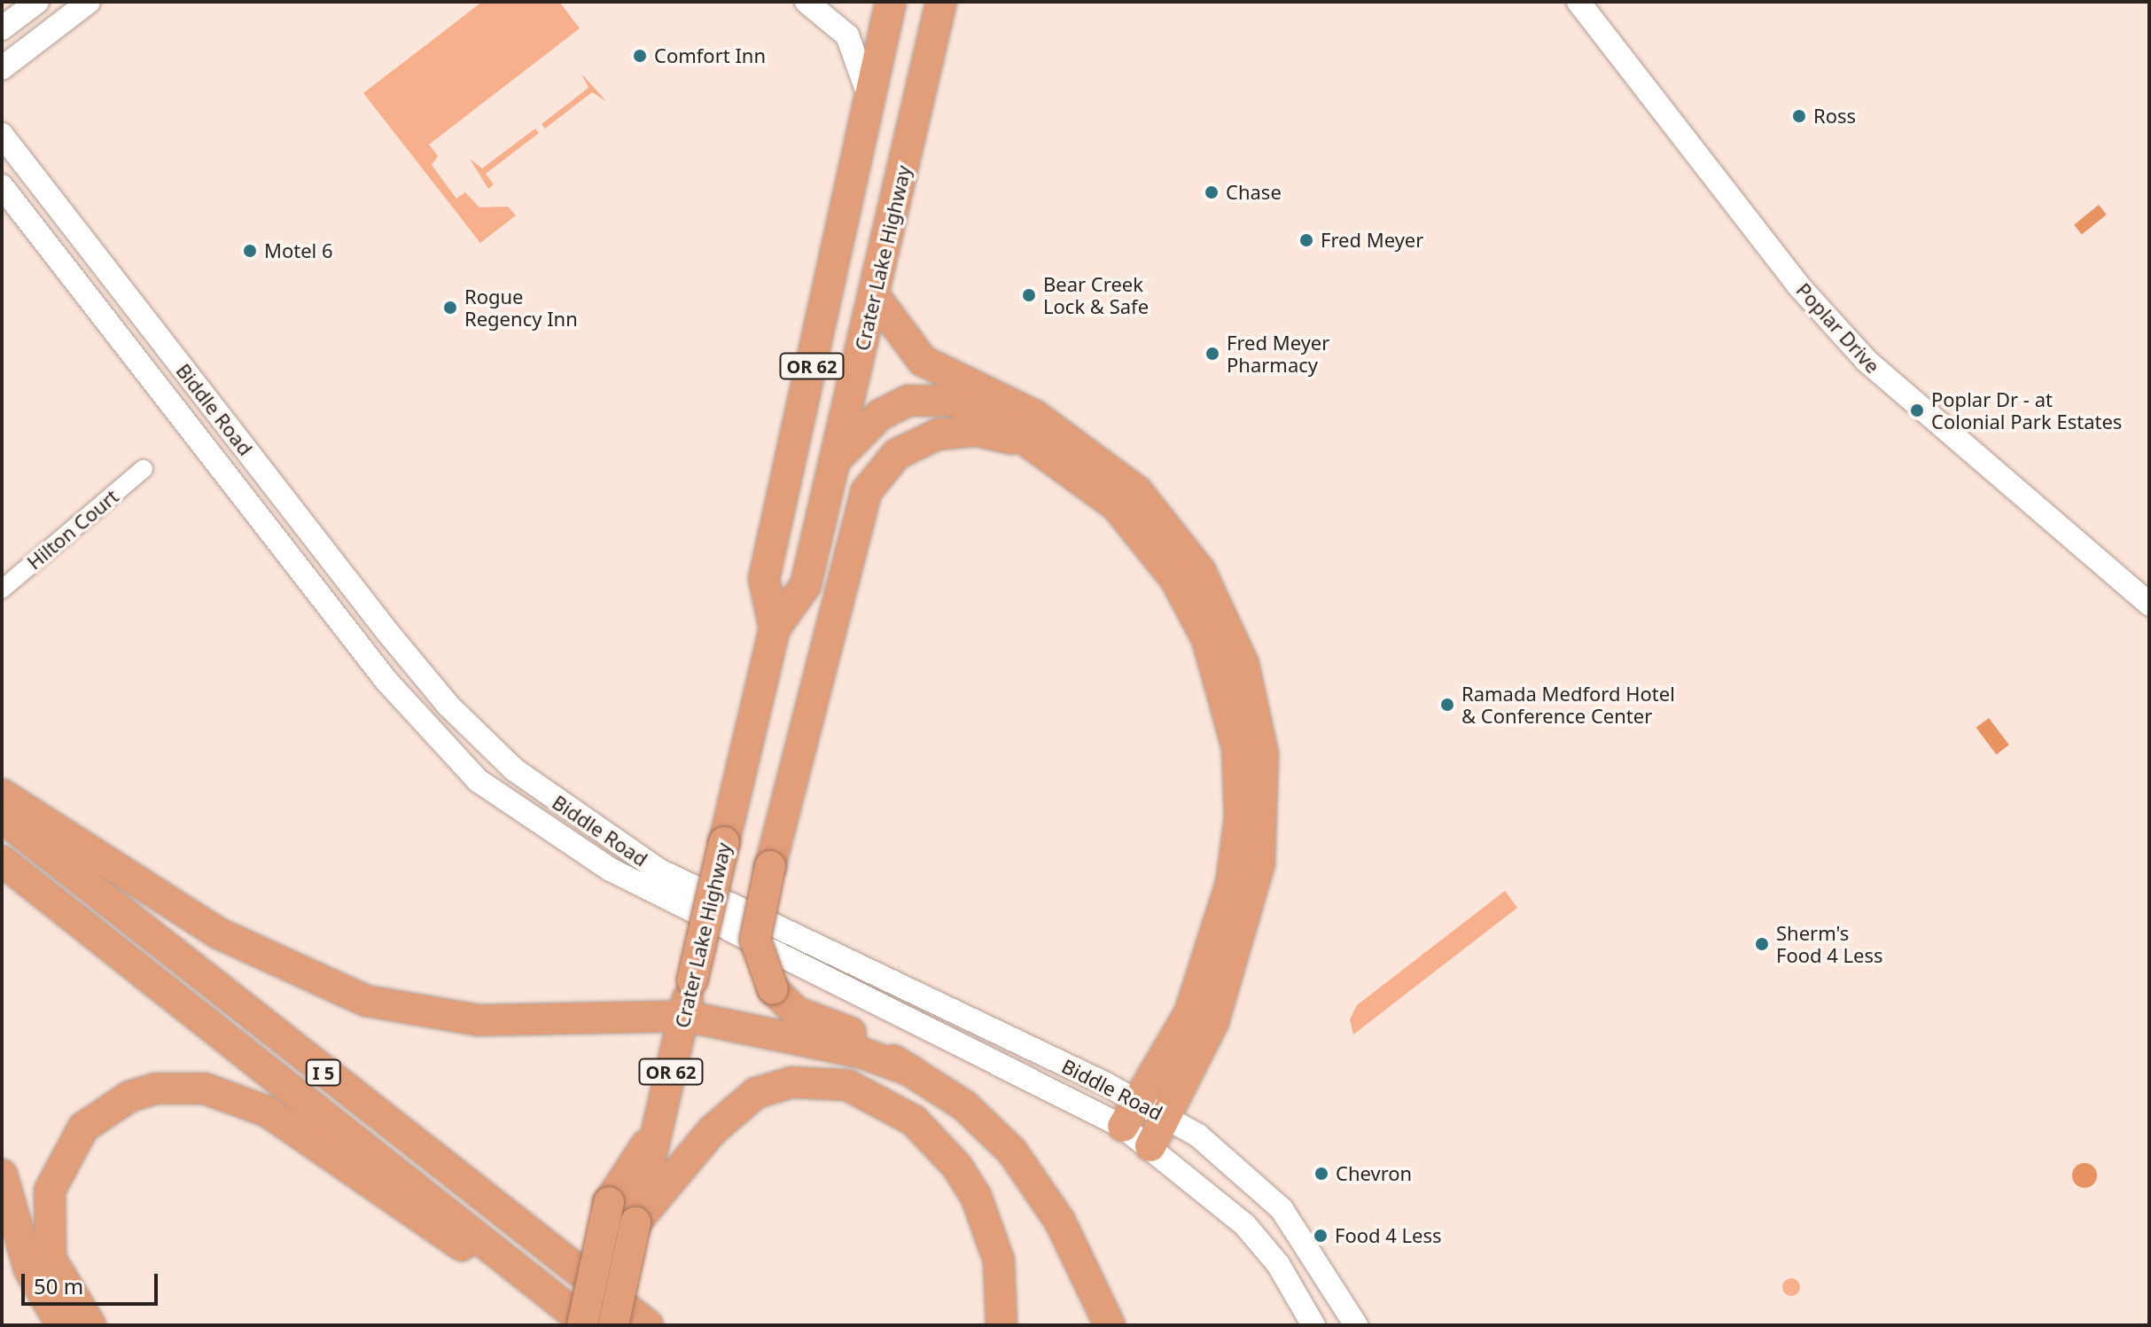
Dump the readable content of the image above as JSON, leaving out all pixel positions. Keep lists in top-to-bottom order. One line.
{"streets":{"highway":["Crater Lake Highway","OR 62","I 5"],"main road":["Poplar Drive","Biddle Road"],"street":["Hilton Court"]},"places":["Comfort Inn","Ross","Chase","Fred Meyer","Motel 6","Bear Creek Lock & Safe","Rogue Regency Inn","Fred Meyer Pharmacy","Poplar Dr - at Colonial Park Estates","Ramada Medford Hotel & Conference Center","Sherm's Food 4 Less","Chevron","Food 4 Less"],"scale_bar":"50 m"}
